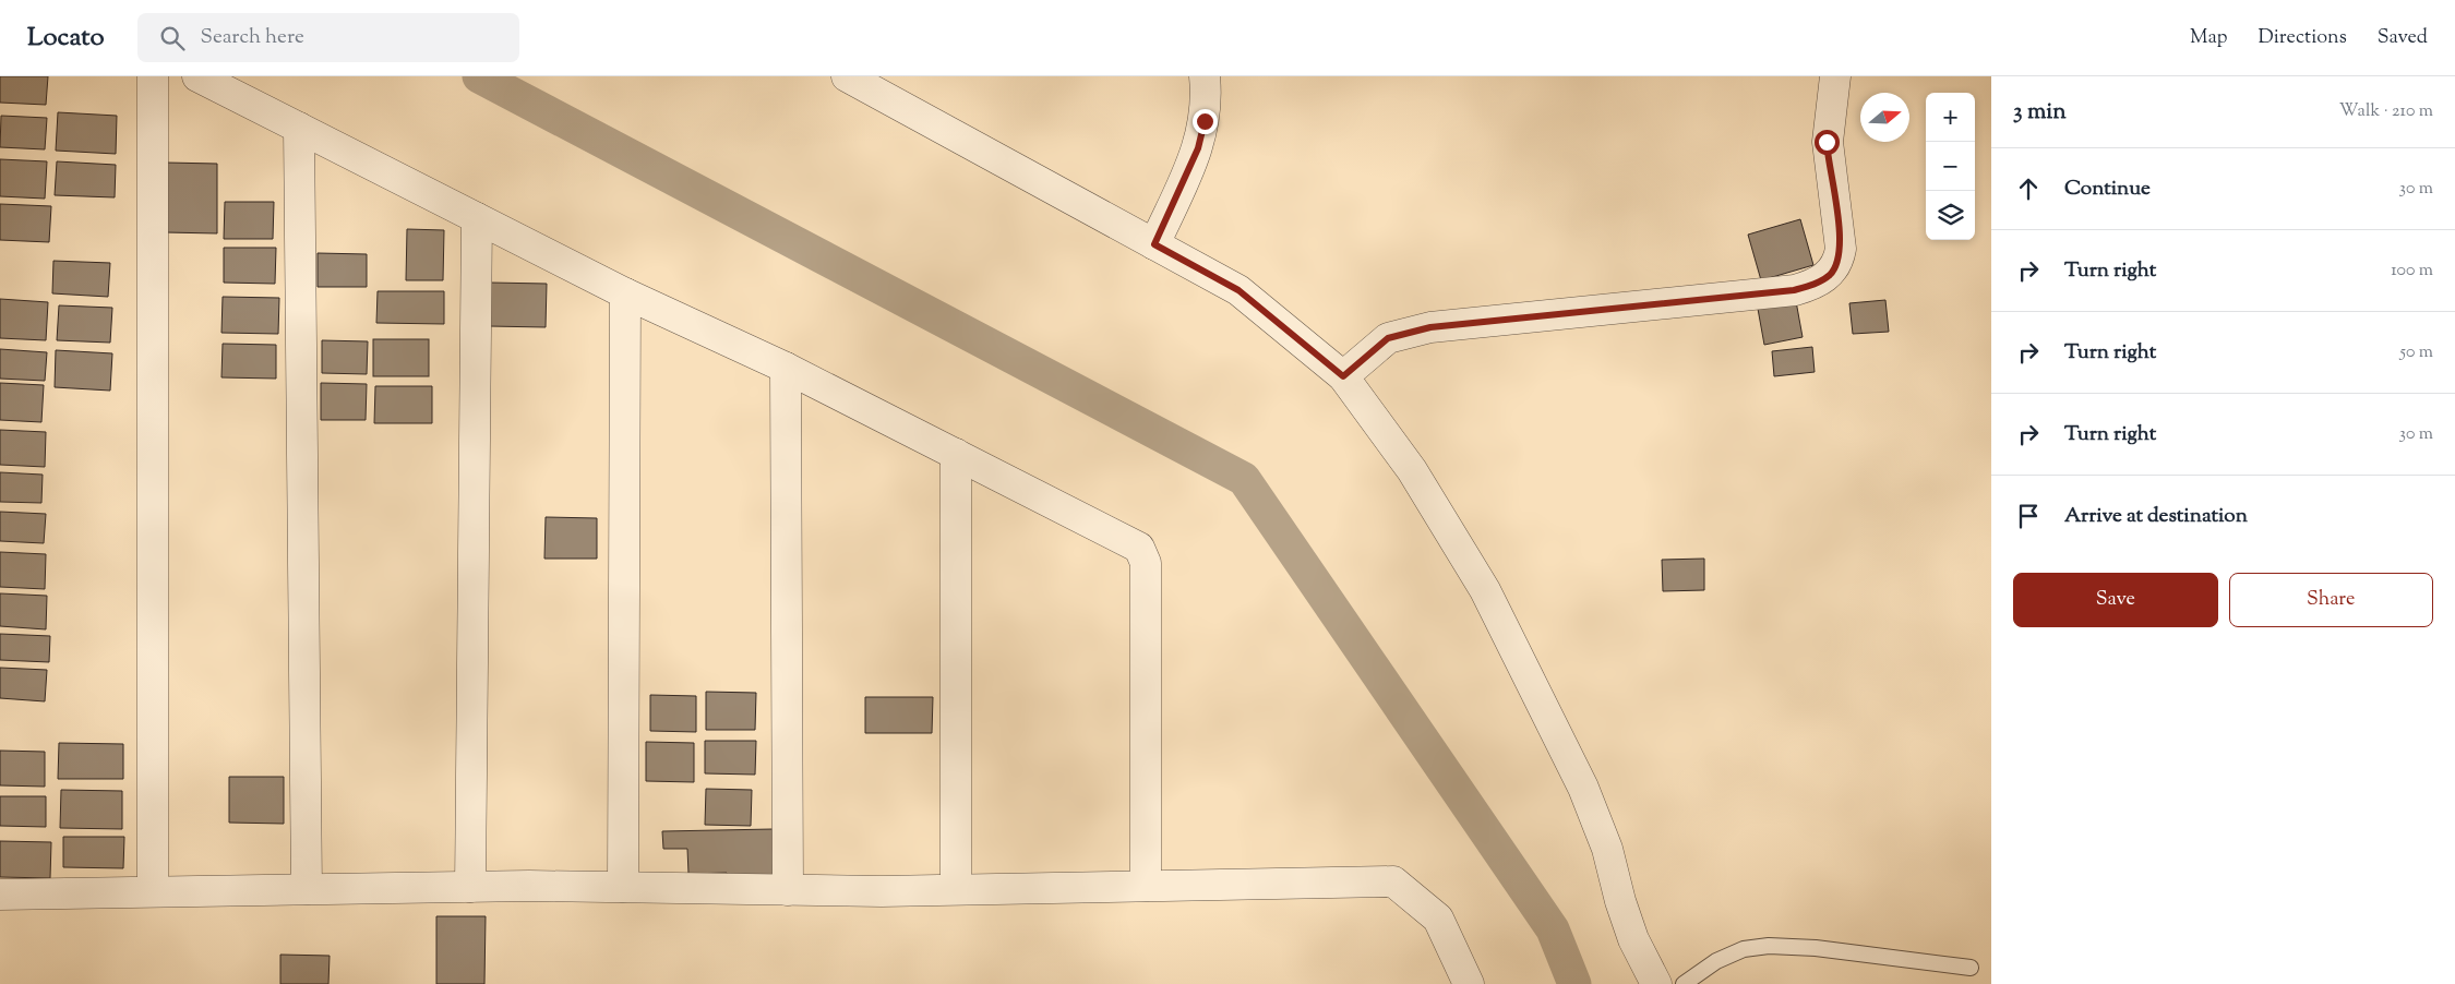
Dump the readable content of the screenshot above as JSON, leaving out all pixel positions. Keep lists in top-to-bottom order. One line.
{"north":"right","page":{"header":"Locato","search":"Search here","nav":["Map","Directions","Saved"],"heading":["3 min","Walk · 210 m"],"map_buttons":["+","−"],"list":[["Continue","30 m"],["Turn right","100 m"],["Turn right","50 m"],["Turn right","30 m"],"Arrive at destination"],"buttons":["Save","Share"]}}
